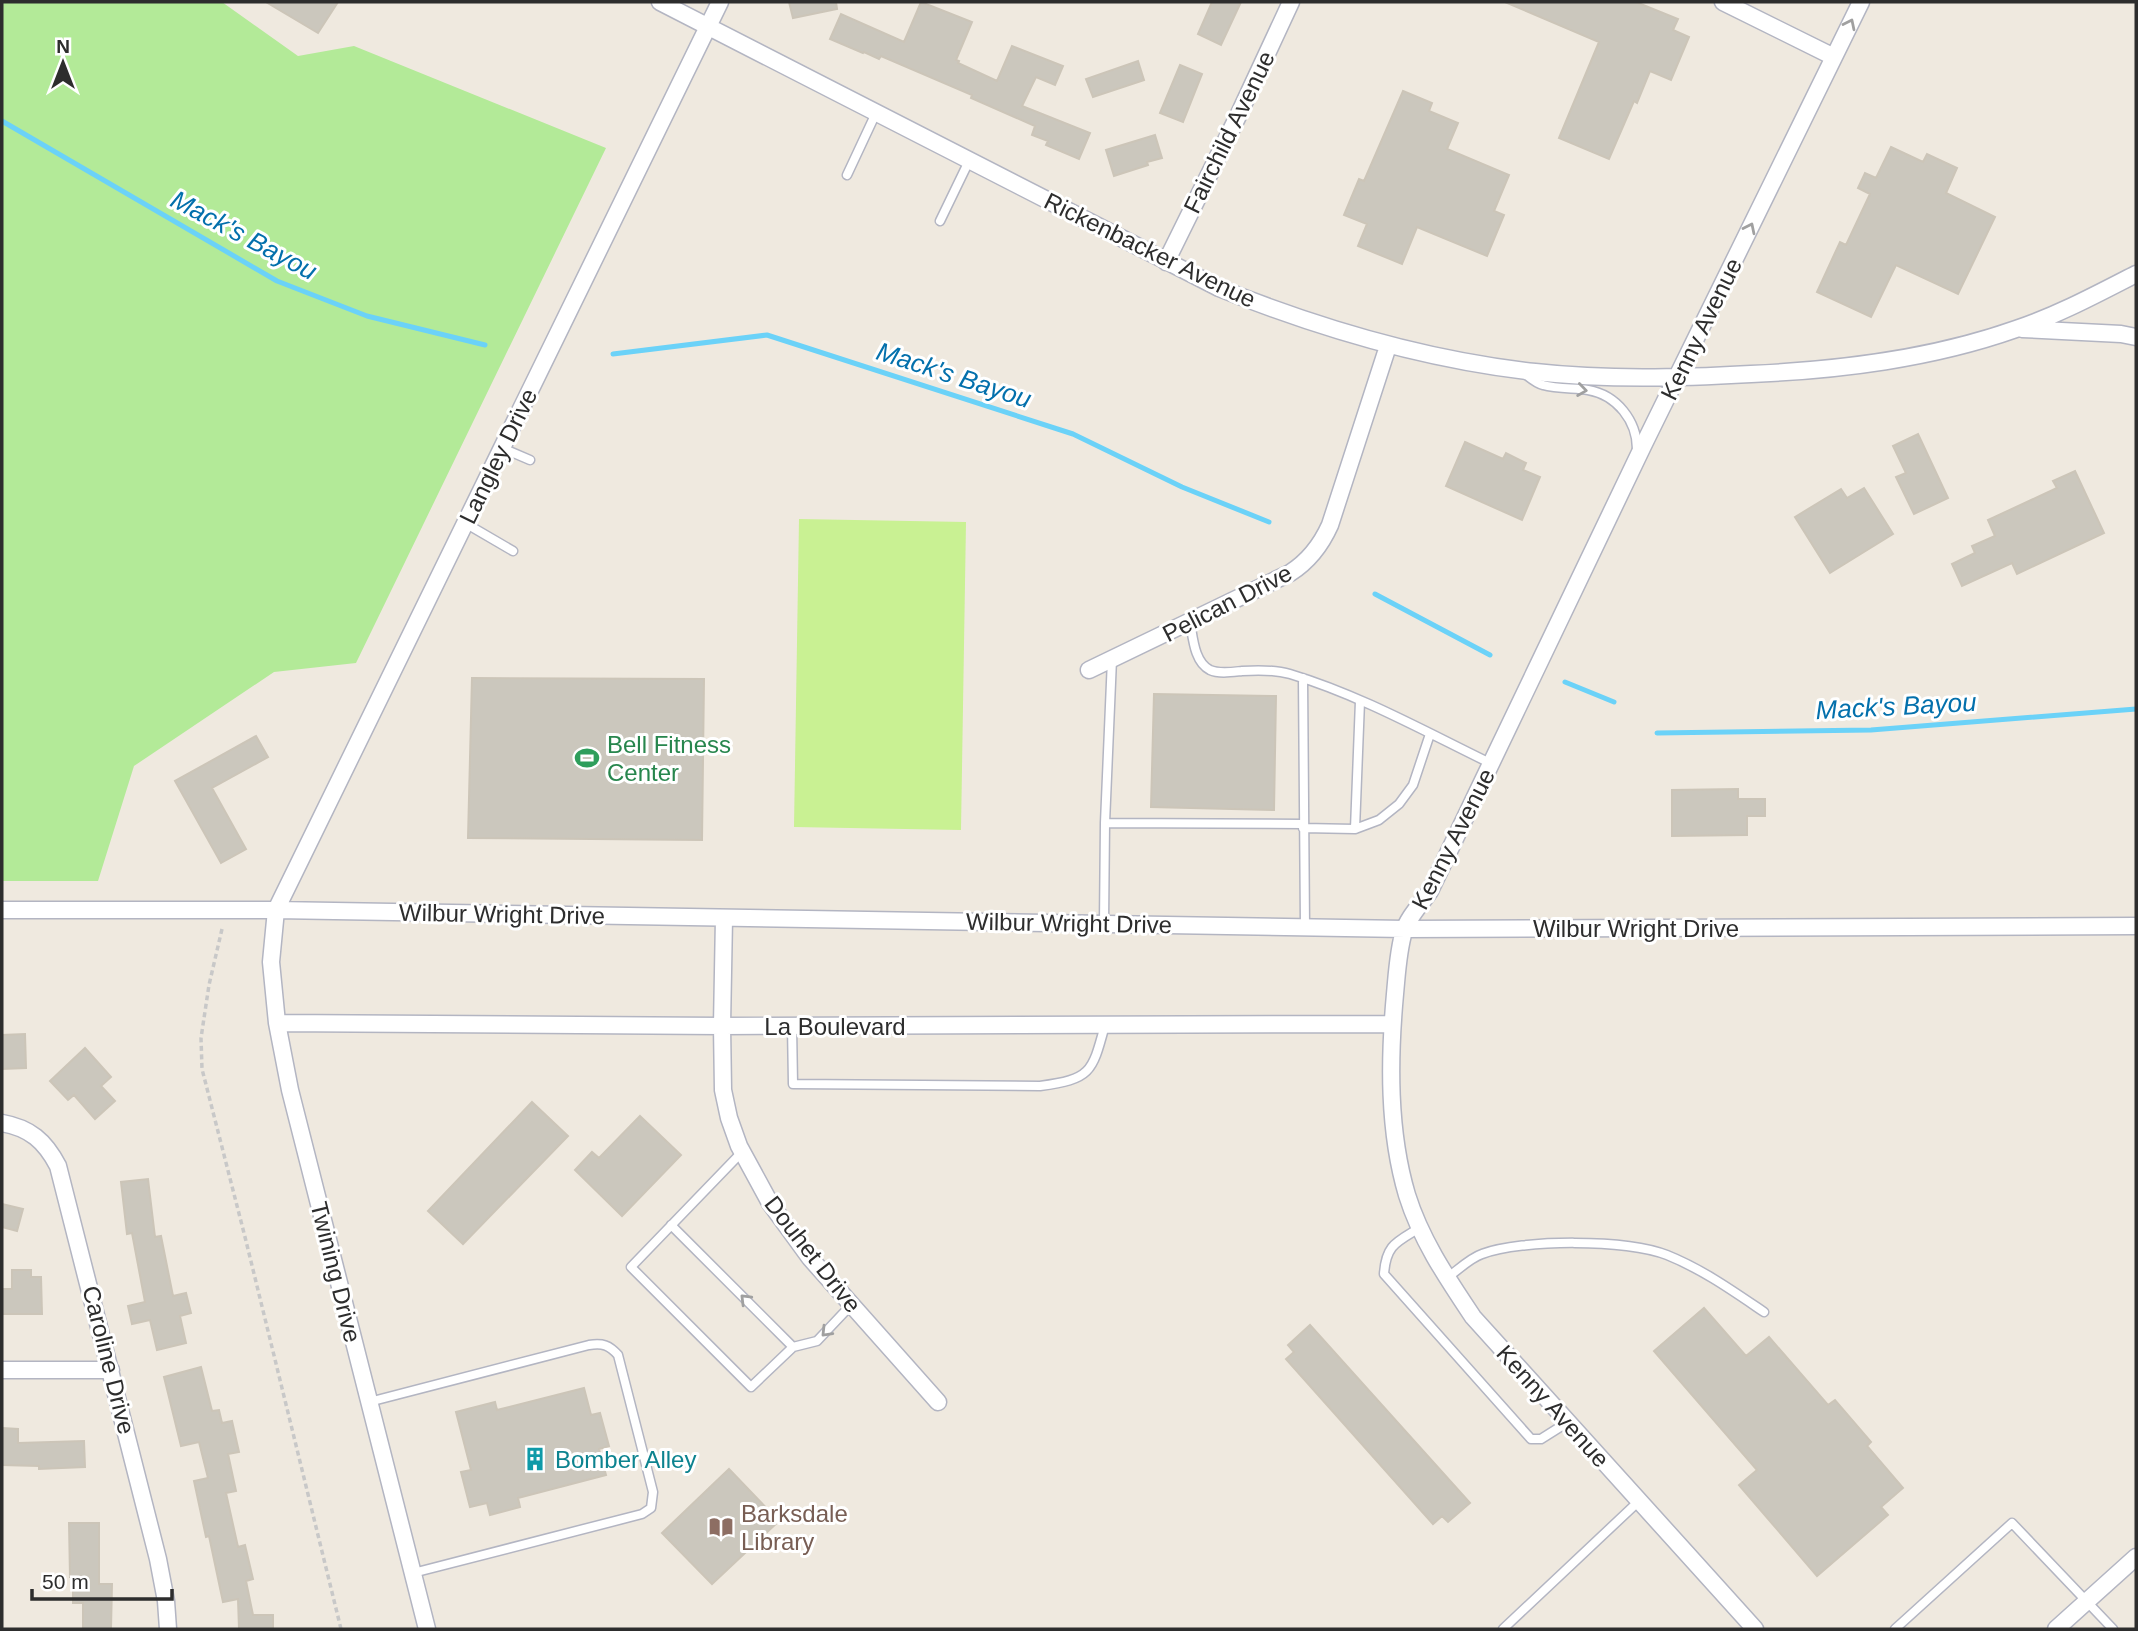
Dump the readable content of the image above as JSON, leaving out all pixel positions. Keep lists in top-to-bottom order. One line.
{"streets":{"street":["Fairchild Avenue","Rickenbacker Avenue","Kenny Avenue","Langley Drive","Pelican Drive","Wilbur Wright Drive","La Boulevard","Douhet Drive","Twining Drive","Caroline Drive"]},"crossings":[["Fairchild Avenue","Rickenbacker Avenue"],["Rickenbacker Avenue","Kenny Avenue"],["Rickenbacker Avenue","Langley Drive"],["Rickenbacker Avenue","Pelican Drive"],["Kenny Avenue","Wilbur Wright Drive"],["Kenny Avenue","La Boulevard"],["Langley Drive","Wilbur Wright Drive"],["Langley Drive","Twining Drive"],["Wilbur Wright Drive","Douhet Drive"],["Wilbur Wright Drive","Twining Drive"],["La Boulevard","Douhet Drive"],["La Boulevard","Twining Drive"]],"water":["Mack's Bayou"],"places":{"sports":["Bell Fitness Center"],"building":["Bomber Alley"],"library":["Barksdale Library"]},"scale_bar":"50 m","north":"top"}
